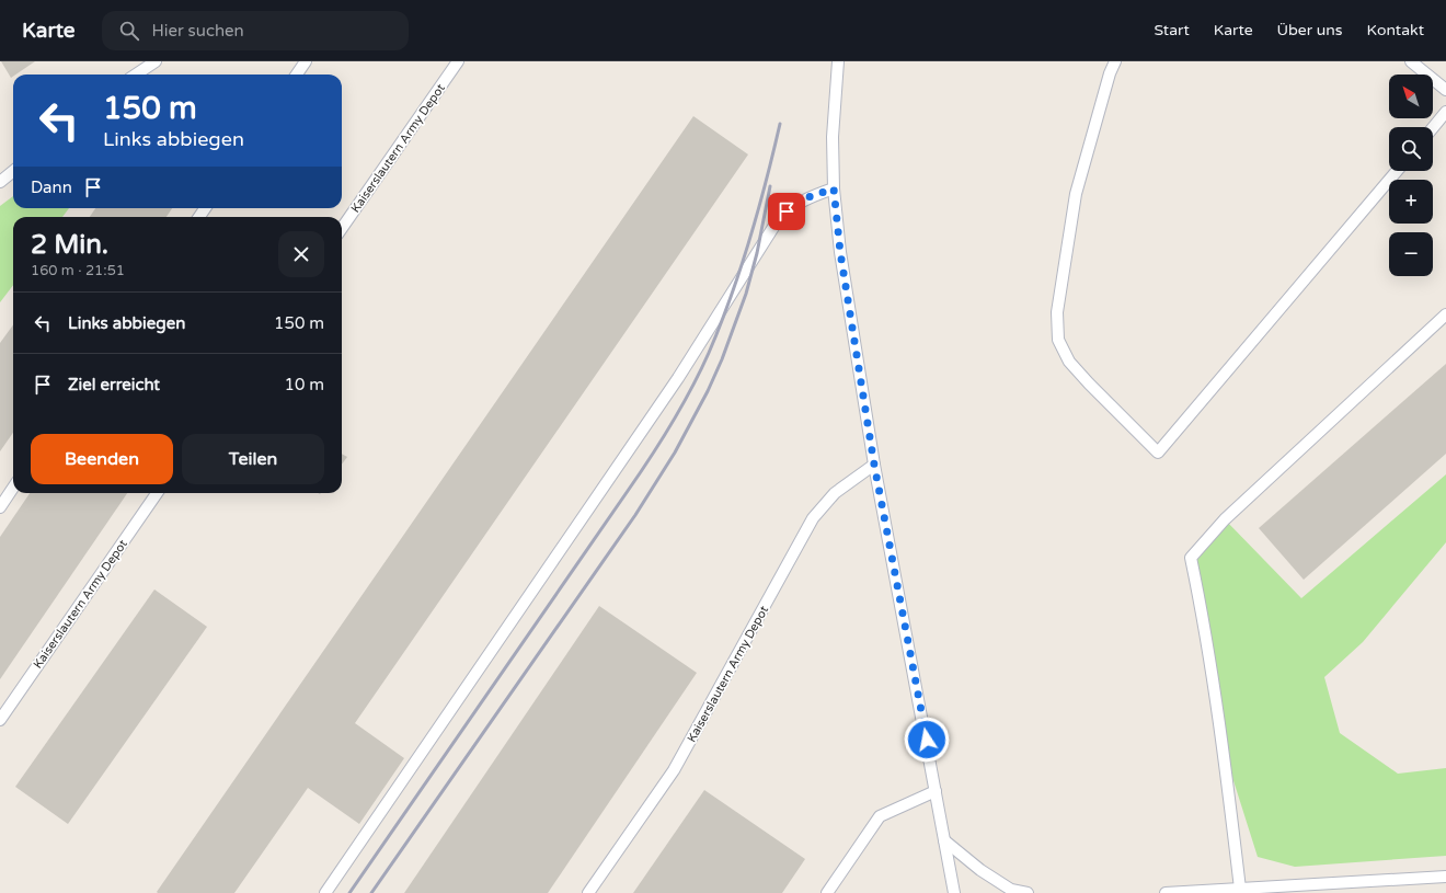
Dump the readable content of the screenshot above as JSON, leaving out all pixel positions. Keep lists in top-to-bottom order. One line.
{"streets":{"lane":["Kaiserslautern Army Depot"]},"north":"top left","page":{"header":"Karte","search":"Hier suchen","nav":["Start","Karte","Über uns","Kontakt"],"map_buttons":["+","−"],"turn":["150 m","Links abbiegen"],"then":"Dann","heading":["2 Min.","160 m · 21:51"],"list":[{"name":"Links abbiegen","value":"150 m"},{"name":"Ziel erreicht","value":"10 m"}],"buttons":["Beenden","Teilen"]}}
